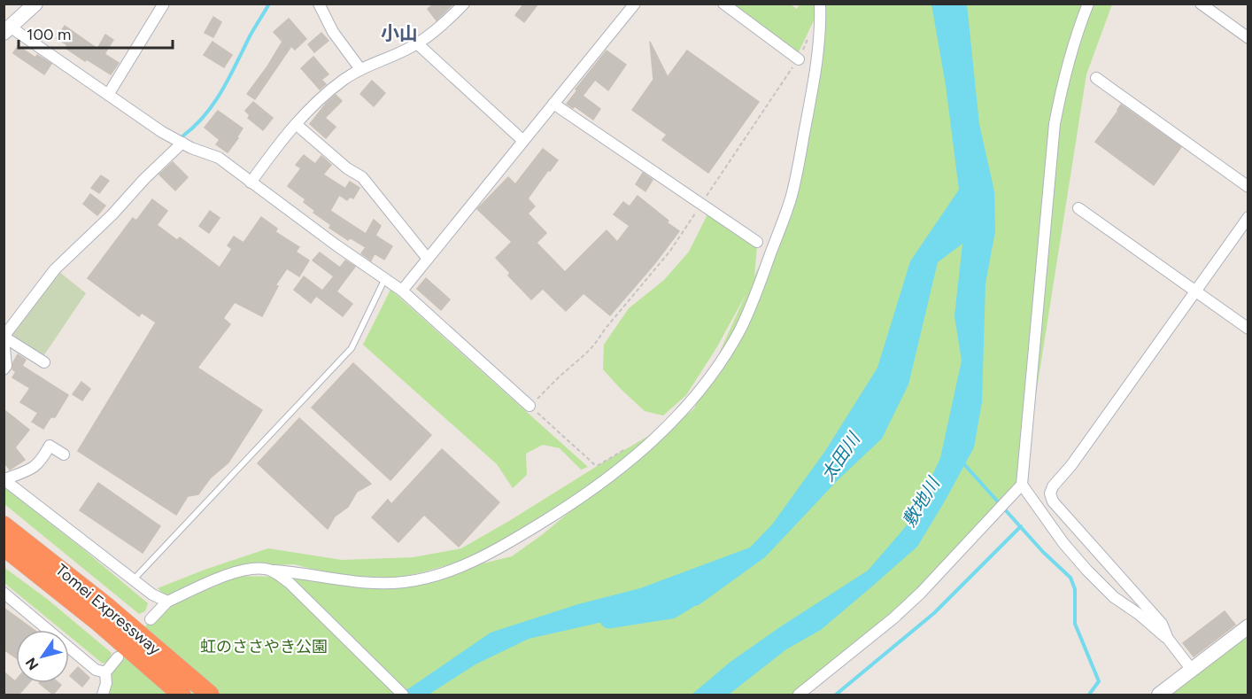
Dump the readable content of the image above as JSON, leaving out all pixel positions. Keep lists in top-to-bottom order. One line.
{"streets":{"highway":["Tomei Expressway"]},"districts":["小山"],"water":["太田川","敷地川"],"parks":["虹のささやき公園"],"scale_bar":"100 m","north":"bottom left"}
